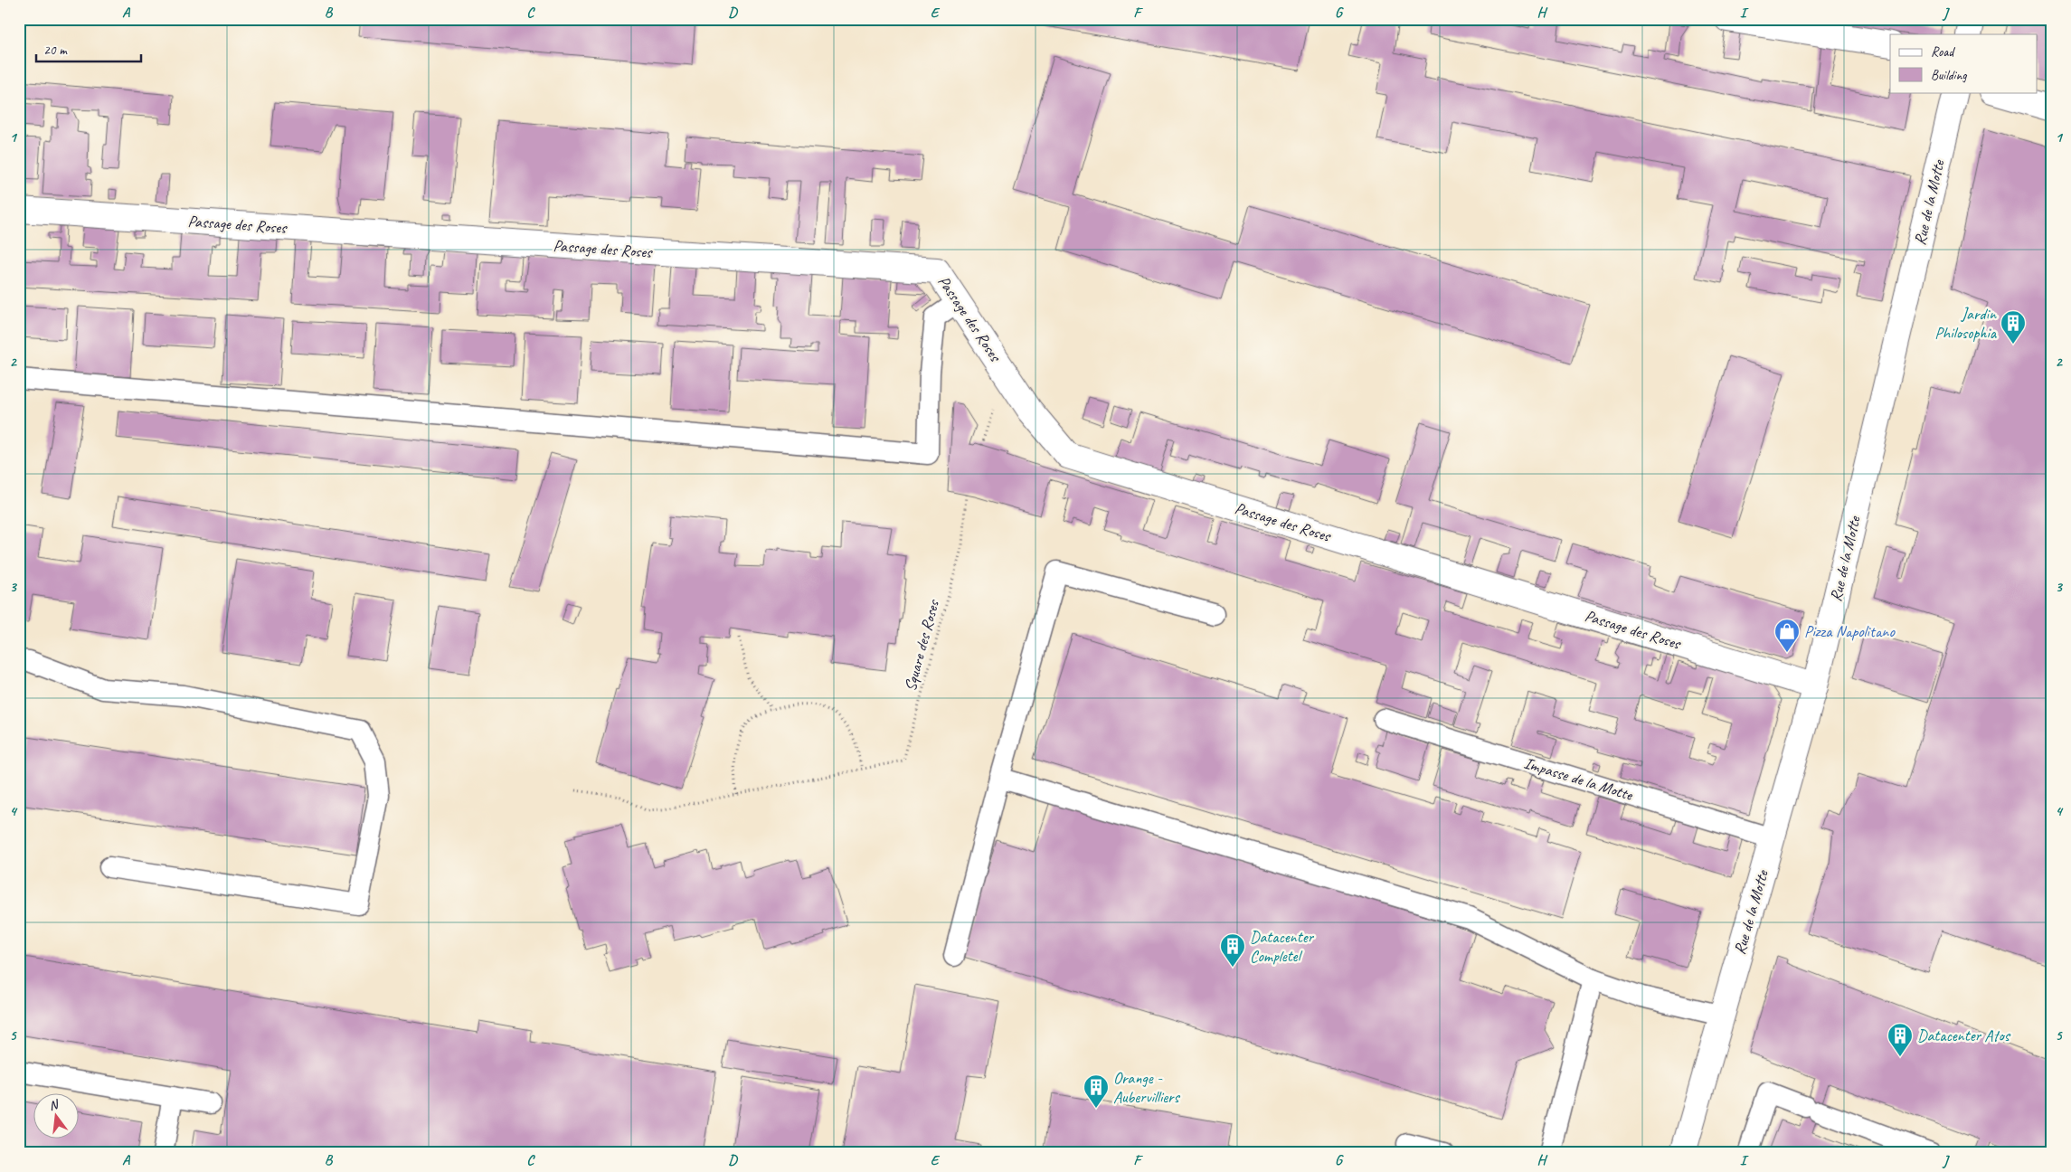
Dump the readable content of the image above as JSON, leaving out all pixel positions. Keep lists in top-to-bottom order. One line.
{"streets":{"street":["Rue de la Motte","Passage des Roses"],"lane":["Impasse de la Motte"],"path":["Square des Roses"]},"crossings":[["Rue de la Motte","Passage des Roses"],["Rue de la Motte","Impasse de la Motte"]],"places":{"building":["Jardin Philosophia","Datacenter Completel","Datacenter Atos","Orange - Aubervilliers"],"shop":["Pizza Napolitano"]},"legend":["Road","Building"],"scale_bar":"20 m","north":"top","grid":{"columns":["A","B","C","D","E","F","G","H","I","J"],"rows":["1","2","3","4","5"]}}
